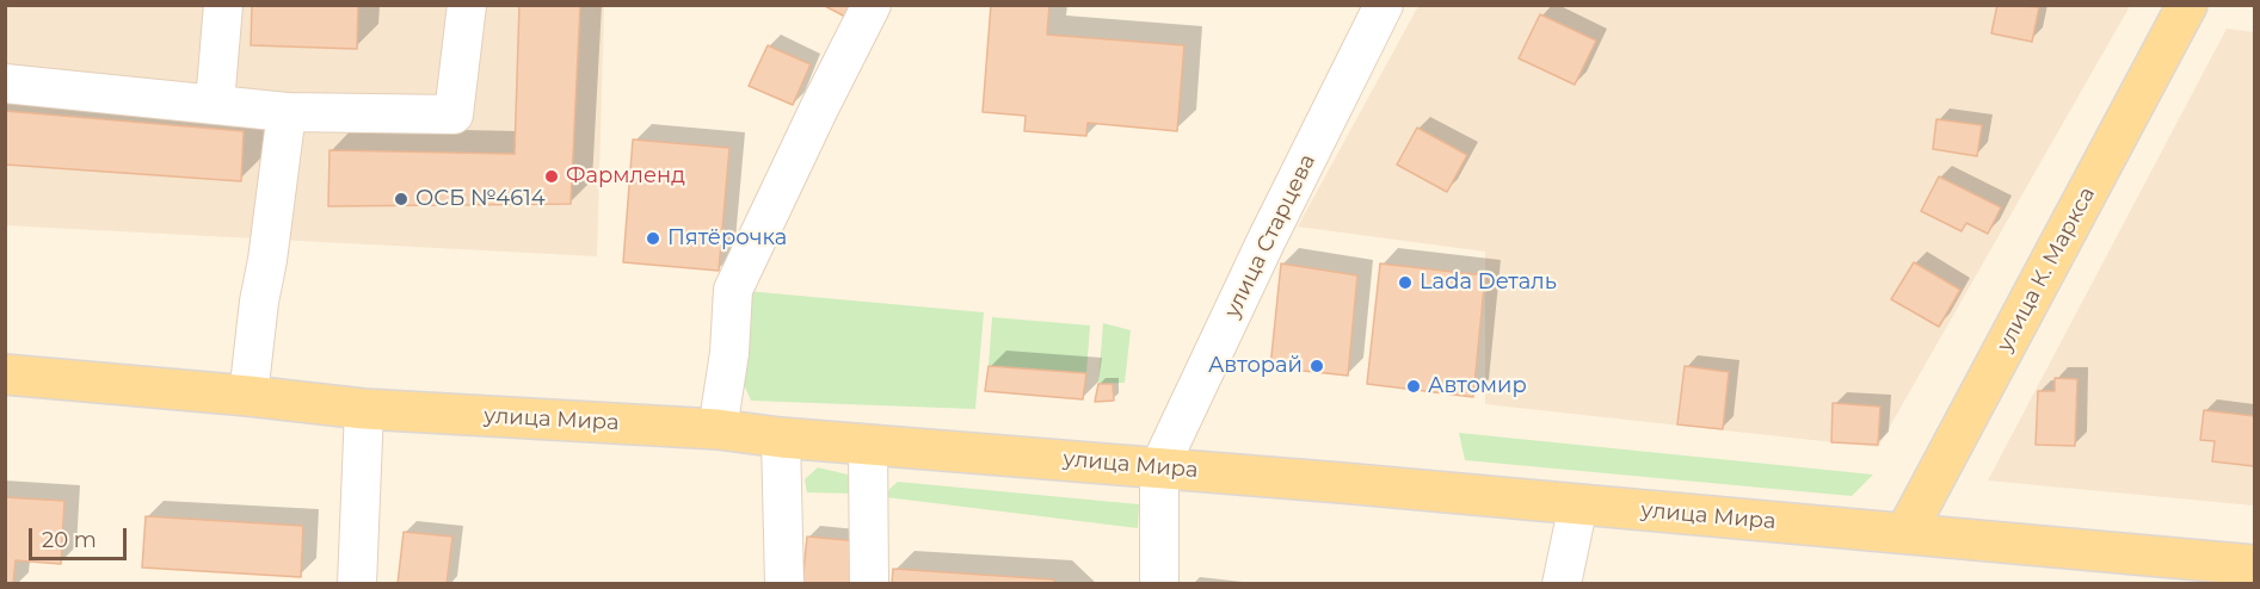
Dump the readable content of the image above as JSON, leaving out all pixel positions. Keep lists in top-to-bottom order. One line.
{"streets":{"main road":["улица К. Маркса","улица Мира"],"street":["улица Старцева"]},"crossings":[["улица Старцева","улица Мира"],["улица К. Маркса","улица Мира"]],"places":["Фармленд","ОСБ №4614","Пятёрочка","Lada Dеталь","Авторай","Автомир"],"scale_bar":"20 m"}
